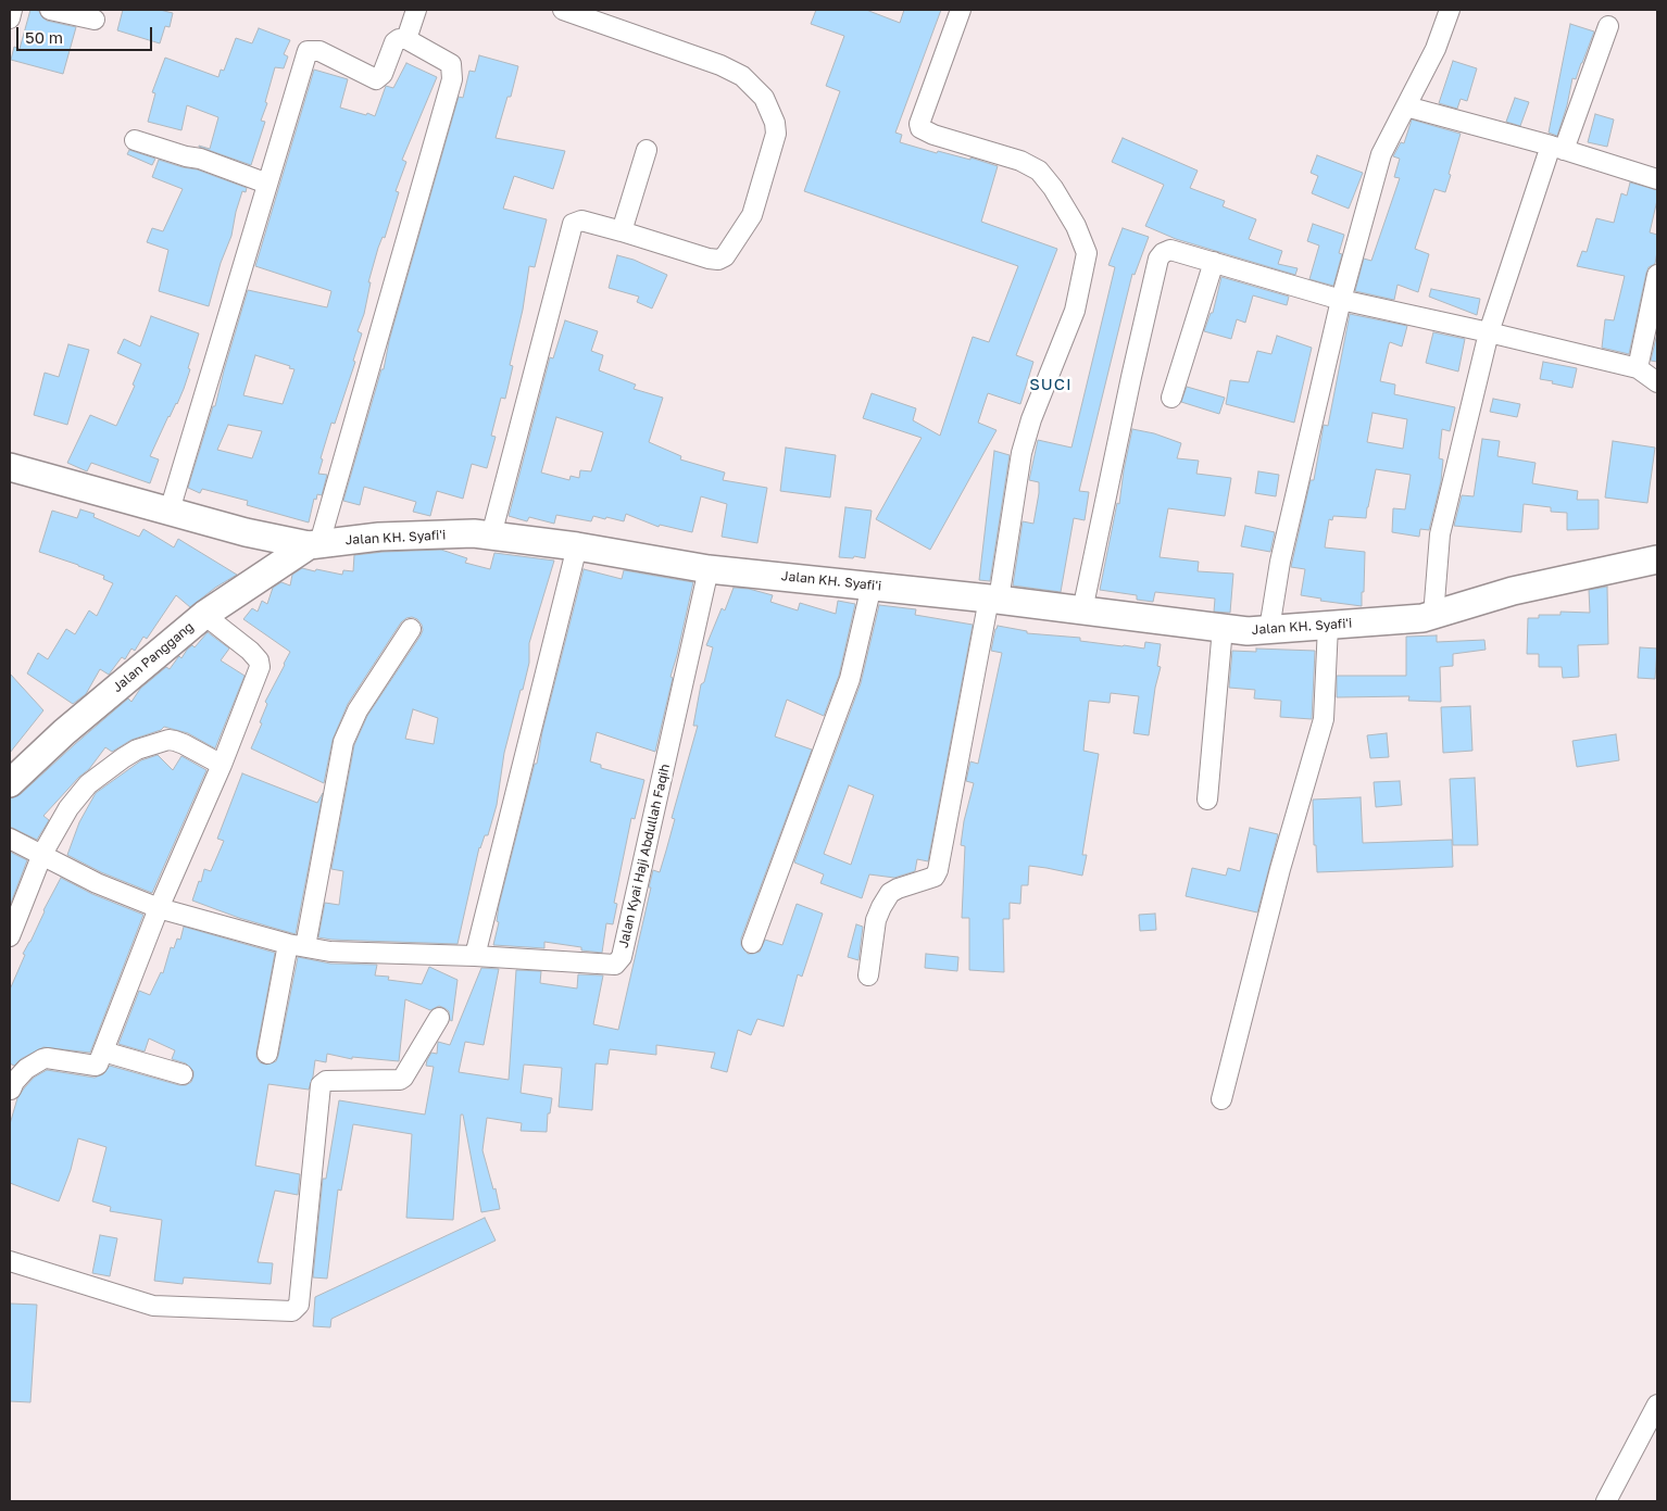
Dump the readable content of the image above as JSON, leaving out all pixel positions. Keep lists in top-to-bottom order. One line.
{"streets":{"main road":["Jalan KH. Syafi'i","Jalan Panggang"],"street":["Jalan Kyai Haji Abdullah Faqih"]},"crossings":[["Jalan KH. Syafi'i","Jalan Panggang"],["Jalan KH. Syafi'i","Jalan Kyai Haji Abdullah Faqih"]],"districts":["SUCI"],"scale_bar":"50 m"}
